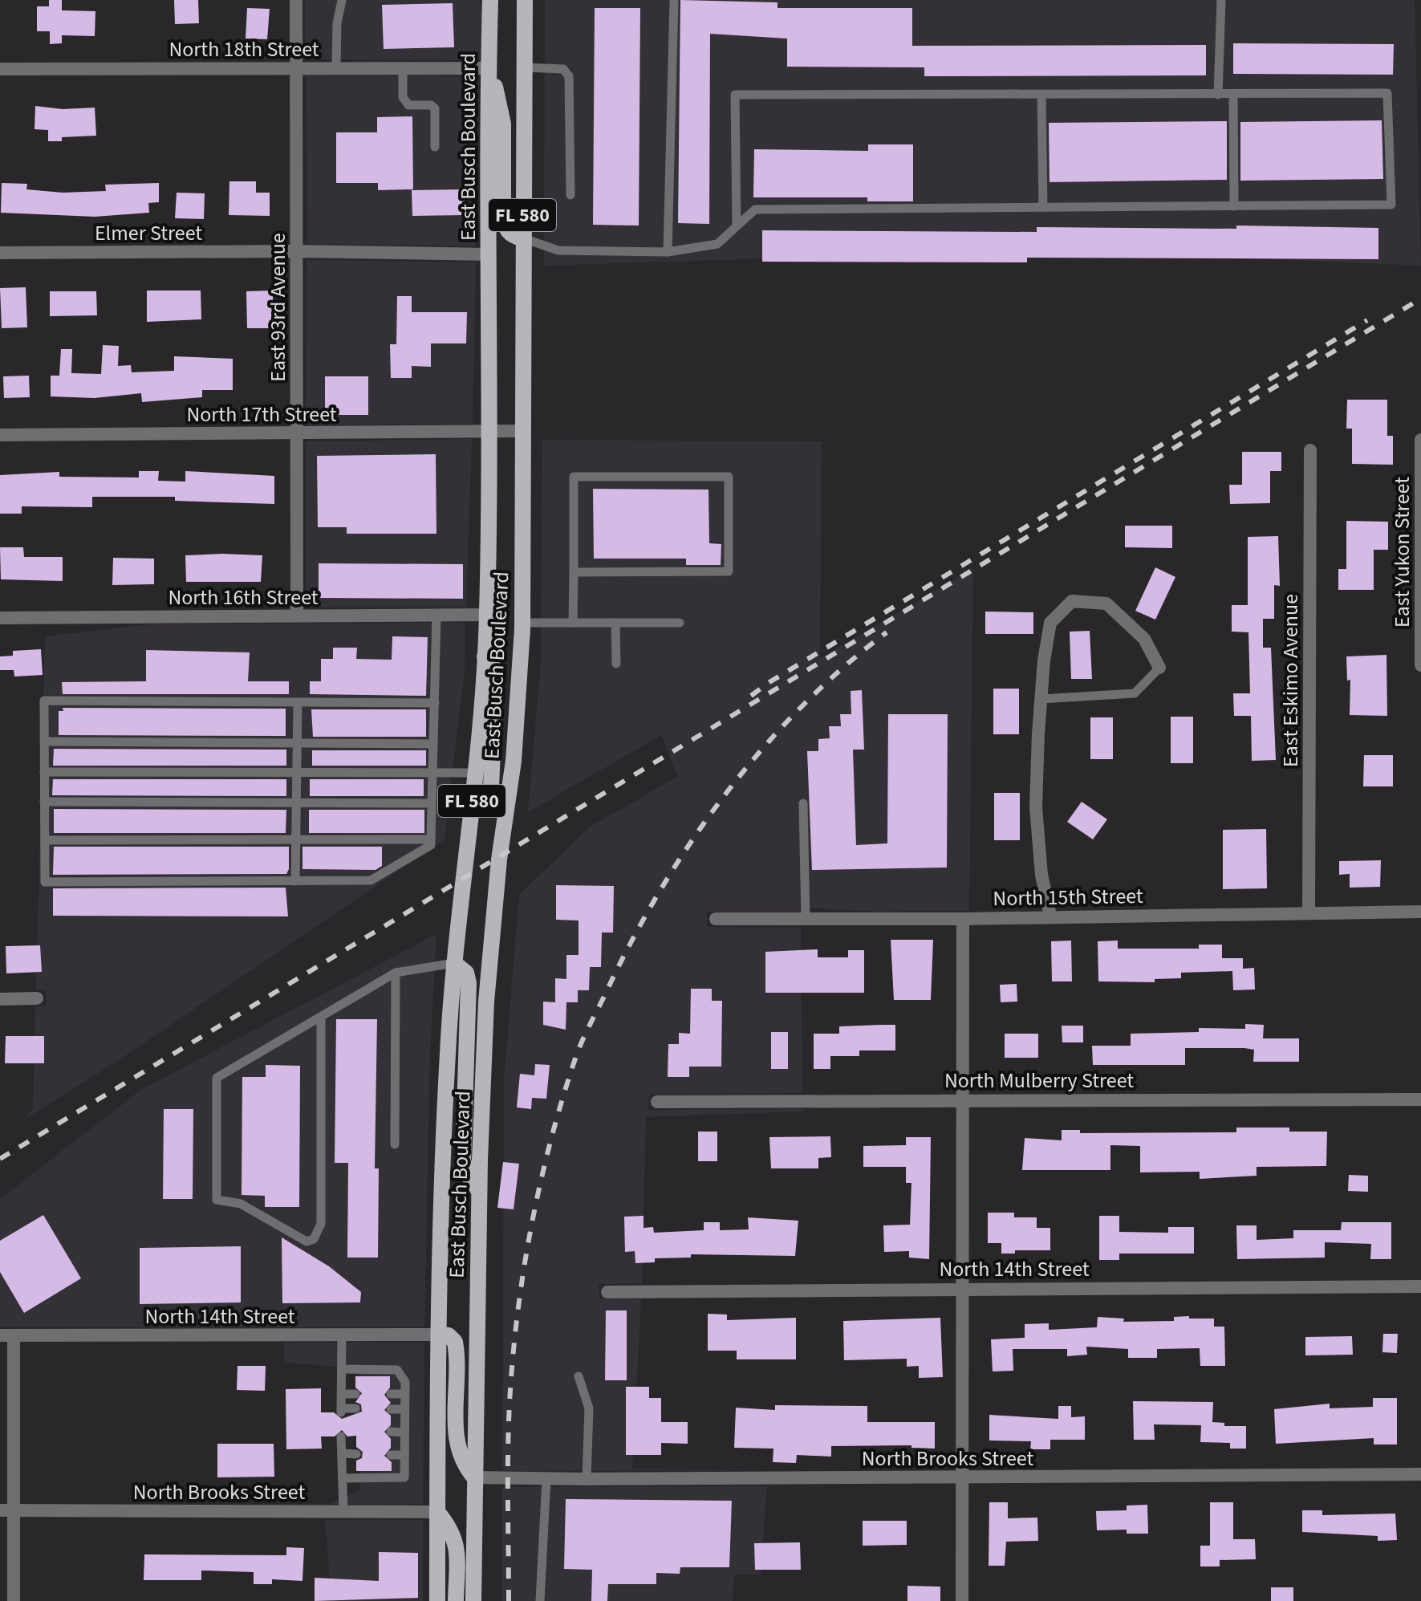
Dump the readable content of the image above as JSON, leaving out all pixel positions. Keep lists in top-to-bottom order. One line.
{"streets":{"main road":["East Busch Boulevard","FL 580"],"street":["North 18th Street","Elmer Street","East 93rd Avenue","North 17th Street","East Yukon Street","North 16th Street","East Eskimo Avenue","North 15th Street","North Mulberry Street","North 14th Street","North Brooks Street"]},"crossings":[["North 18th Street","East Busch Boulevard"],["North 18th Street","East 93rd Avenue"],["East Busch Boulevard","Elmer Street"],["East Busch Boulevard","North 17th Street"],["East Busch Boulevard","North 16th Street"],["East Busch Boulevard","North 14th Street"],["East Busch Boulevard","North Brooks Street"],["Elmer Street","East 93rd Avenue"],["East 93rd Avenue","North 17th Street"],["East 93rd Avenue","North 16th Street"],["East Eskimo Avenue","North 15th Street"]]}
